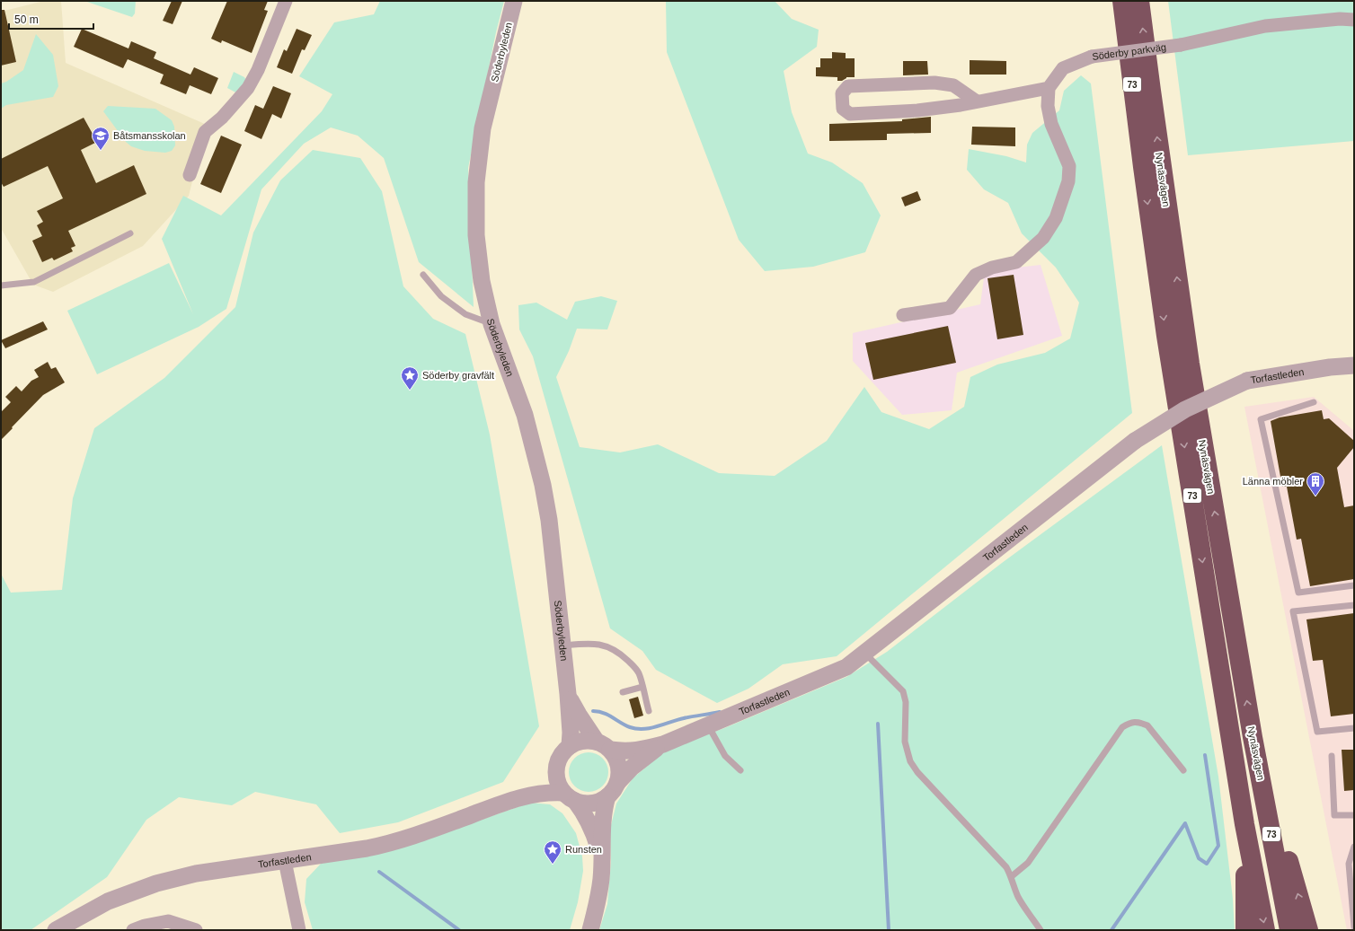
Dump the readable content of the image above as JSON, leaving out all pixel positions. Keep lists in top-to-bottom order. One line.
{"streets":{"highway":["73","Nynäsvägen"],"street":["Söderbyleden","Söderby parkväg","Torfastleden"]},"crossings":[["Söderbyleden","Torfastleden"]],"places":{"school or university":["Båtsmansskolan"],"place":["Söderby gravfält","Runsten"],"building":["Länna möbler"]},"scale_bar":"50 m"}
